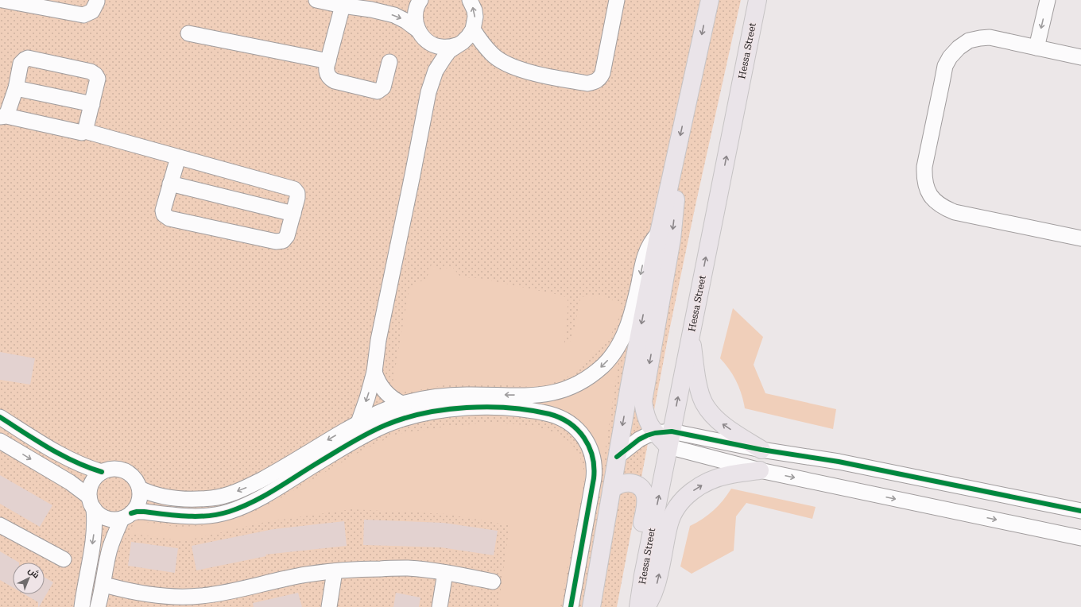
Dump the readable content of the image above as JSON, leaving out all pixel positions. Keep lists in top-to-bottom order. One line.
{"streets":{"main road":["Hessa Street"]},"north":"top right"}
